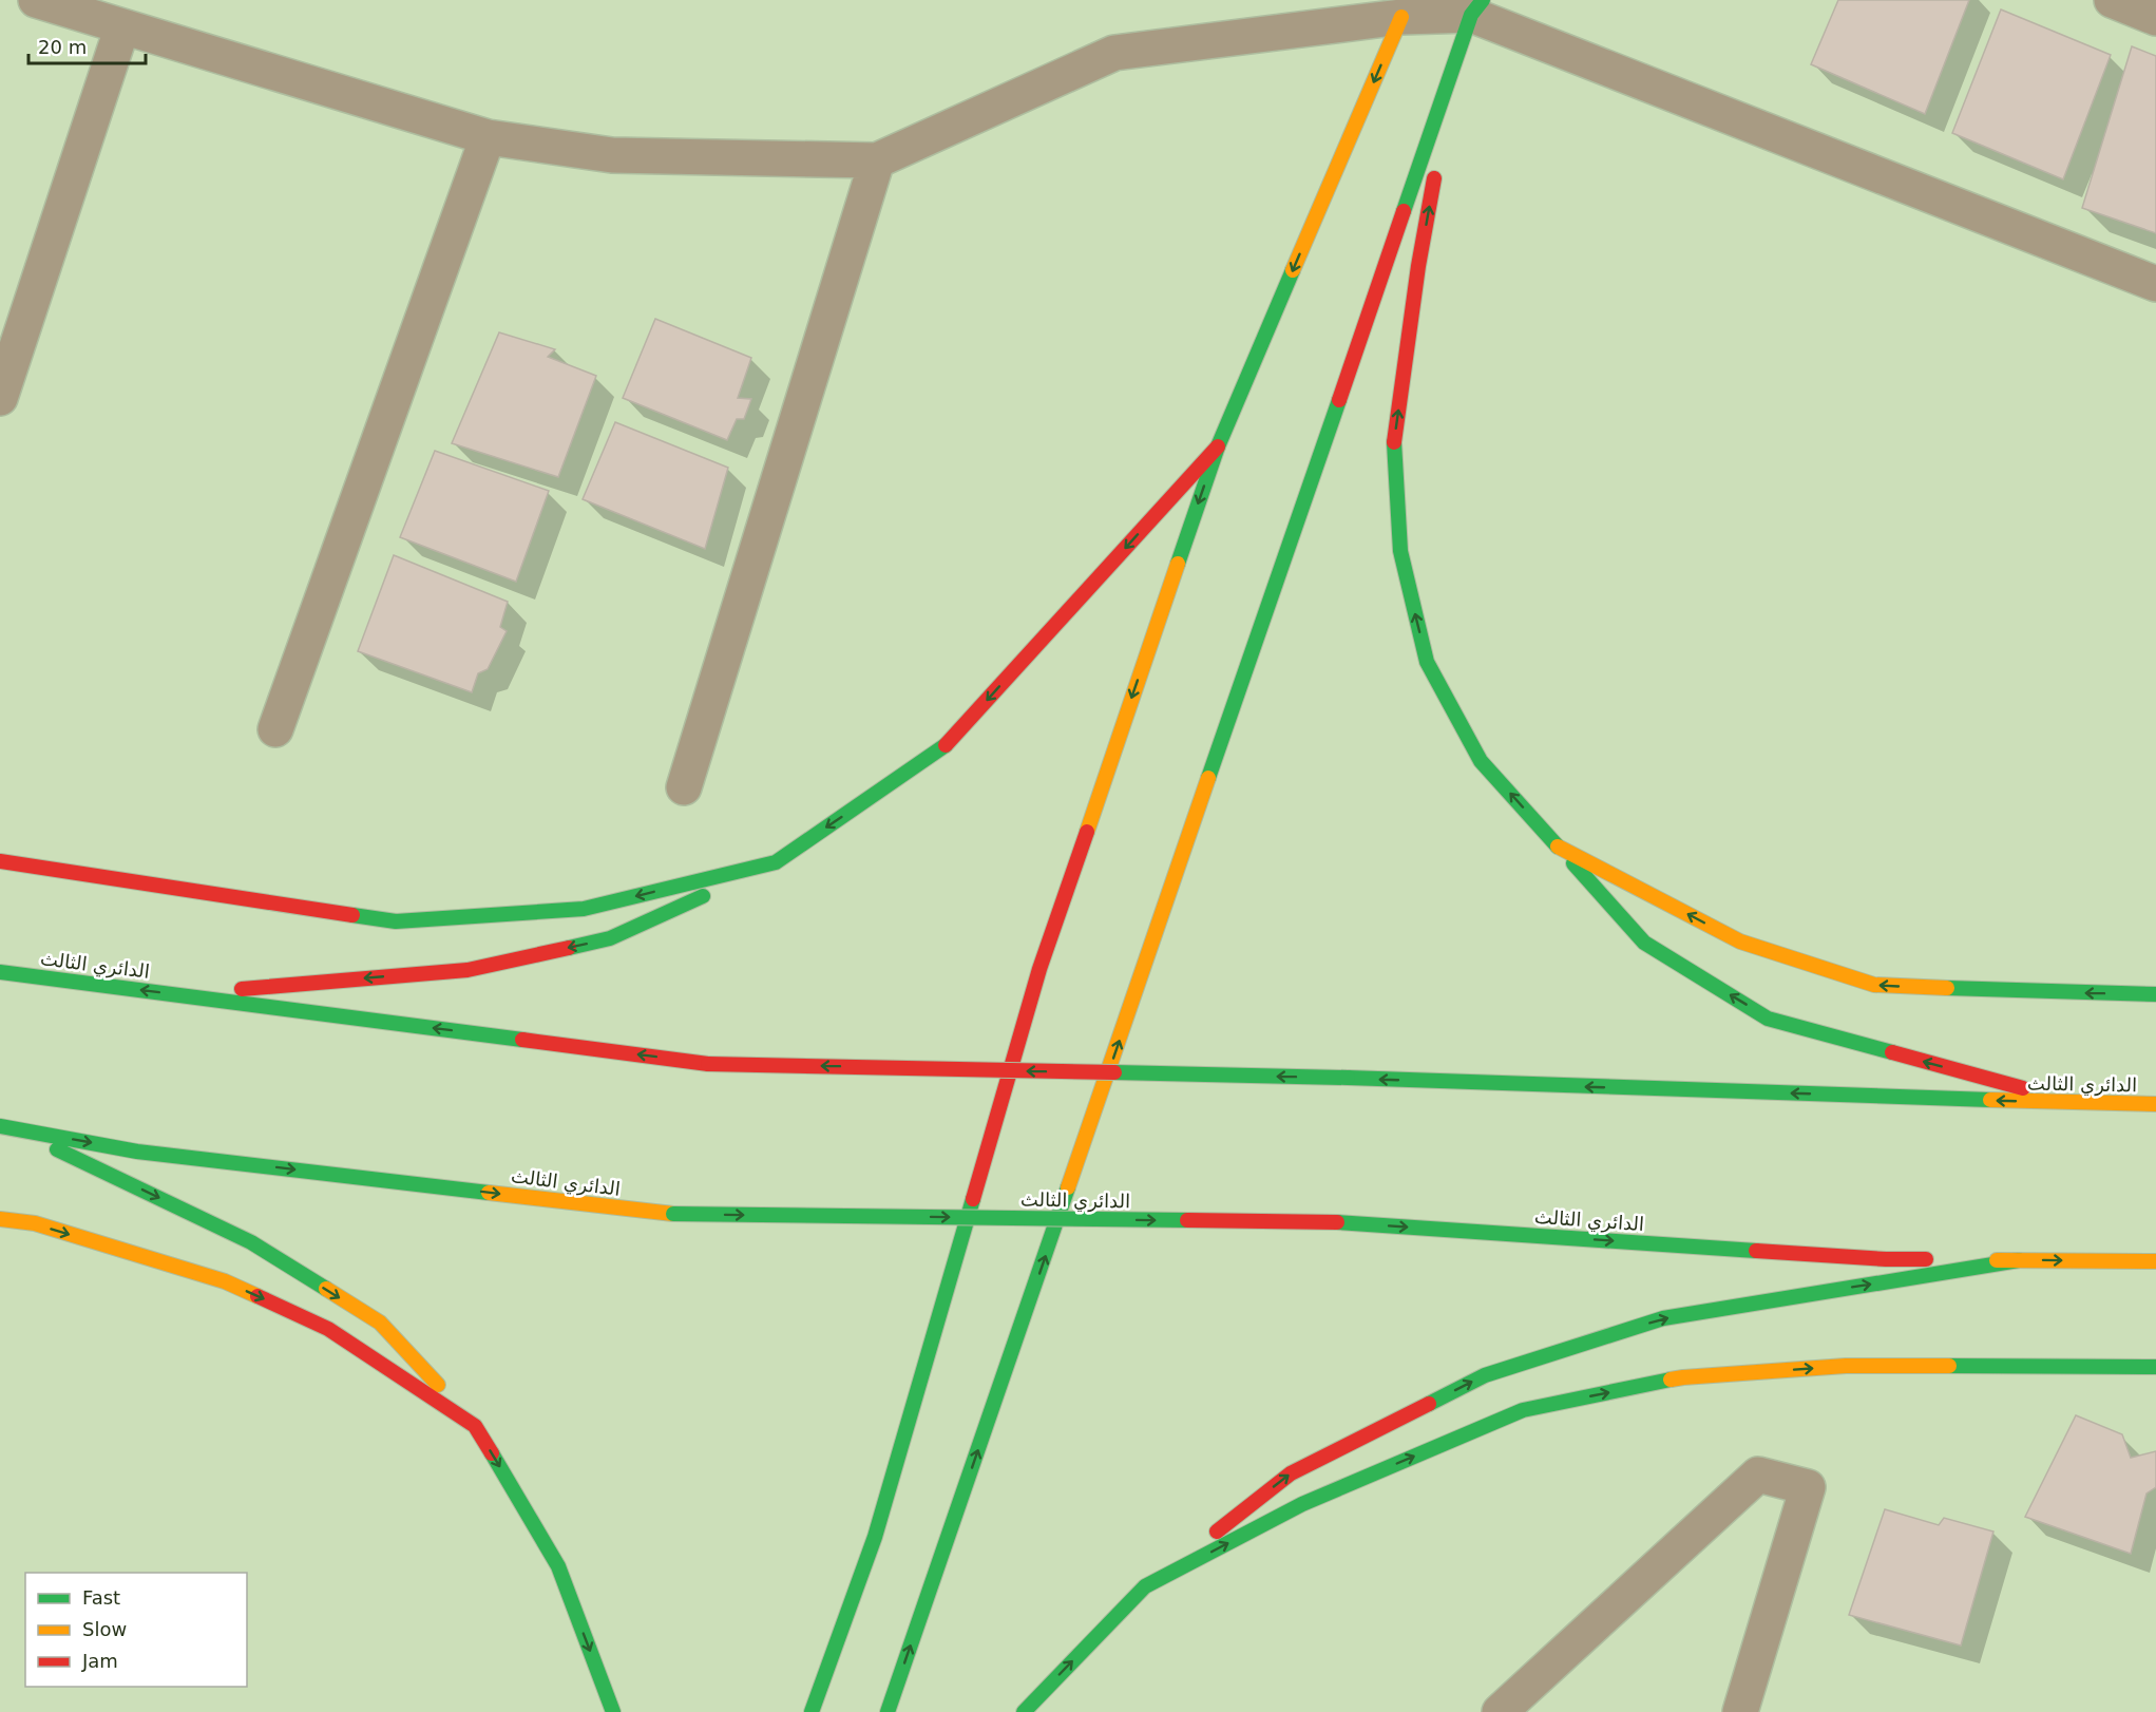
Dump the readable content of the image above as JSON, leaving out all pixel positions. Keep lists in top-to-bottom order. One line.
{"streets":{"main road":["الدائري الثالث"]},"legend":["Fast","Slow","Jam"],"scale_bar":"20 m"}
